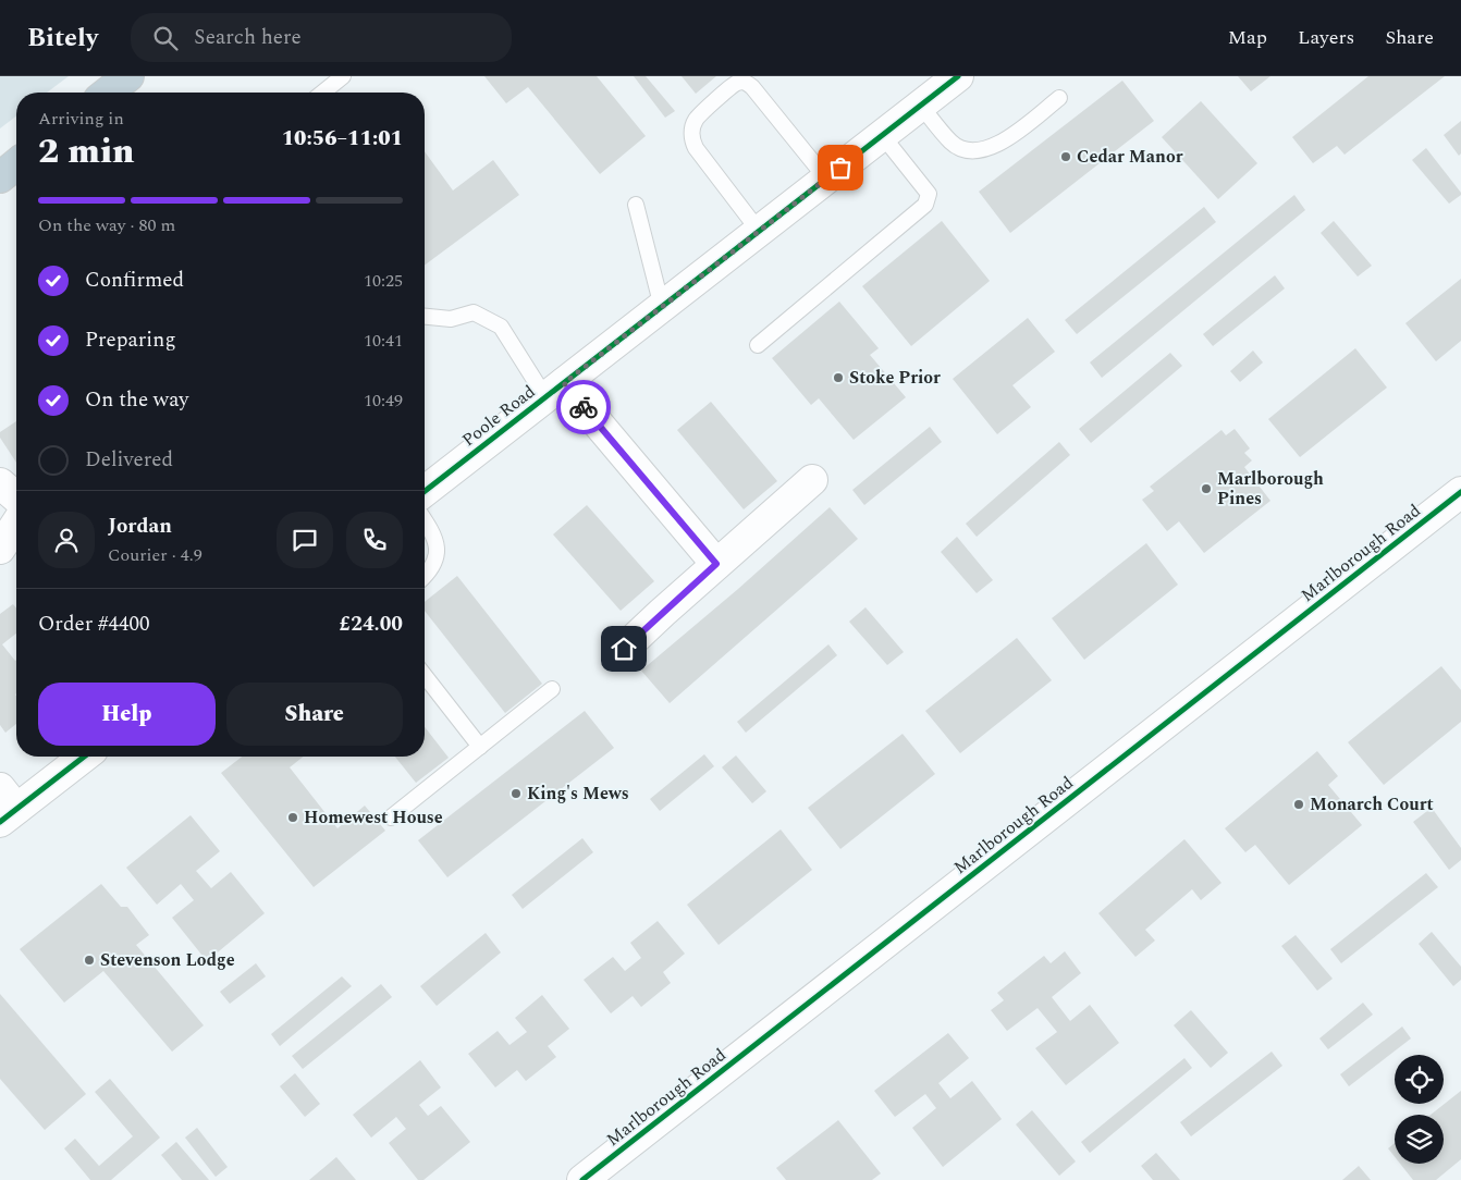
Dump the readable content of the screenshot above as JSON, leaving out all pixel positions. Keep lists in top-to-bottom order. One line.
{"streets":{"street":["Poole Road","Marlborough Road"]},"places":["Cedar Manor","Stoke Prior","Marlborough Pines","King's Mews","Monarch Court","Homewest House","Stevenson Lodge"],"page":{"header":"Bitely","search":"Search here","nav":["Map","Layers","Share"],"heading":["2 min","Arriving in","10:56–11:01"],"panel":["Jordan","Courier · 4.9","Order #4400","£24.00"],"bar":"On the way · 80 m","list":[["Confirmed","10:25"],["Preparing","10:41"],["On the way","10:49"],"Delivered"],"buttons":["Help","Share"]}}
